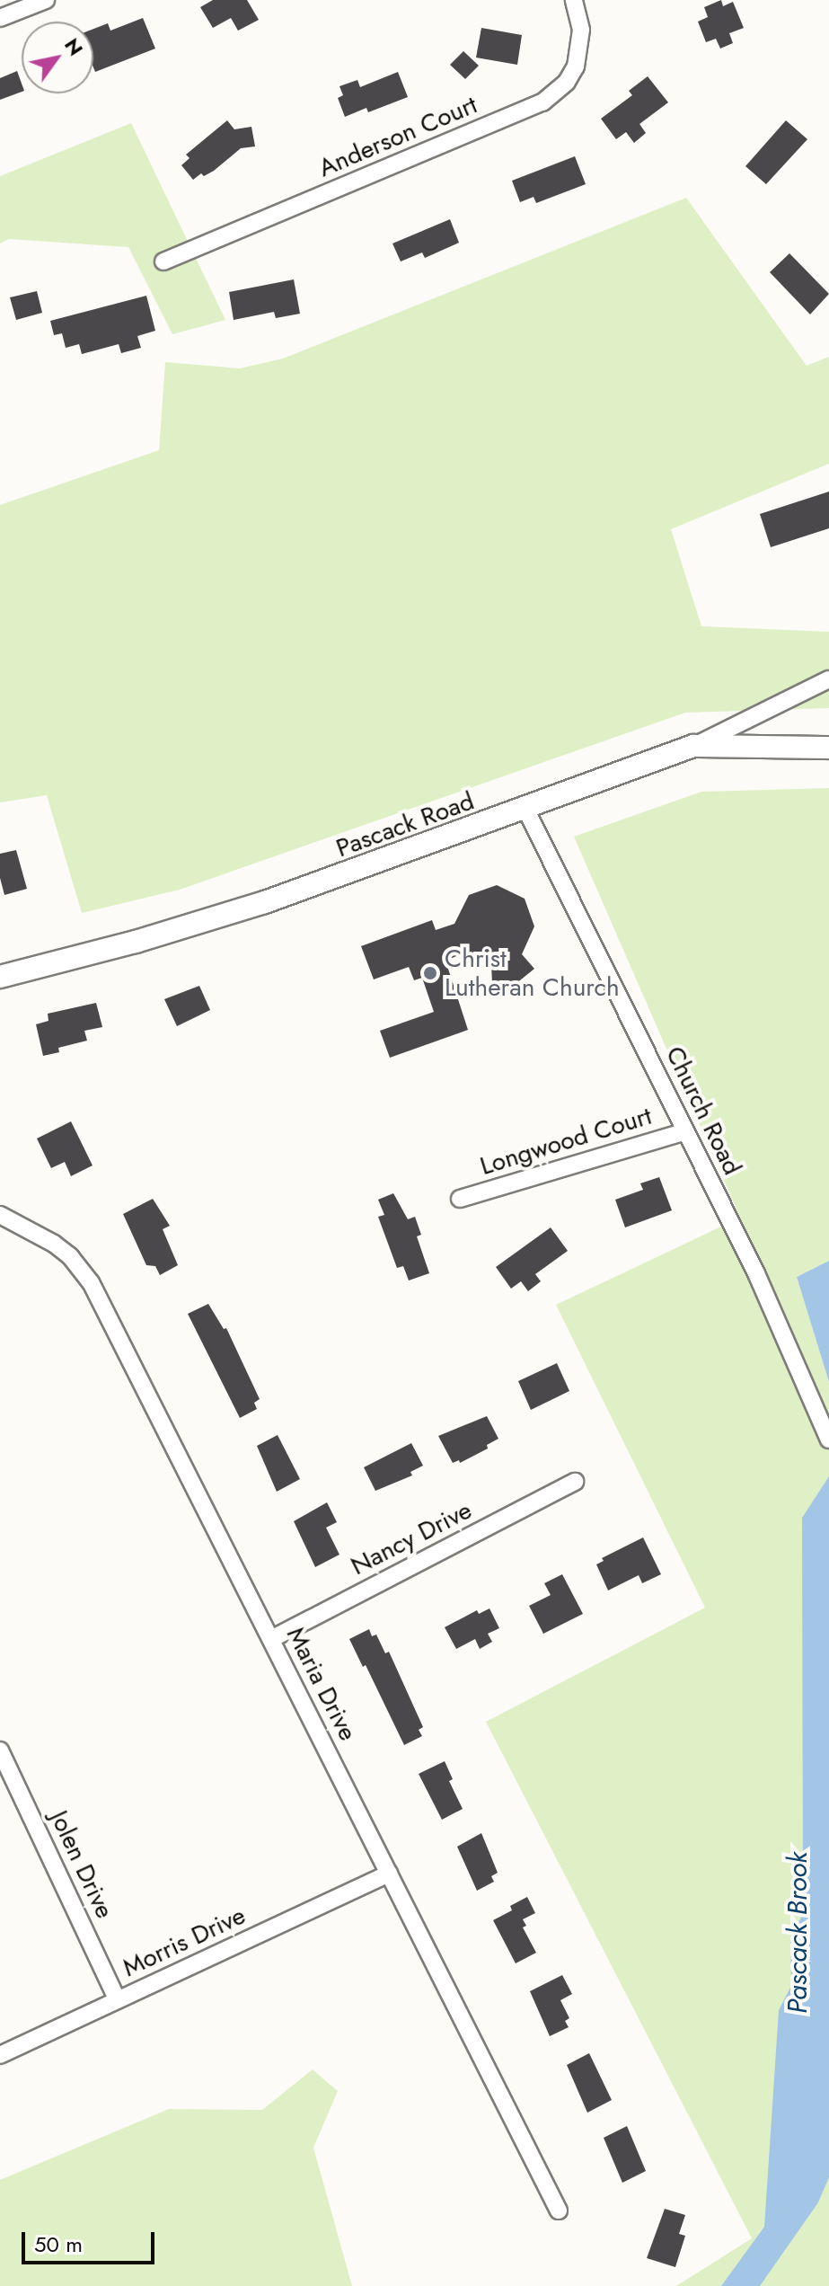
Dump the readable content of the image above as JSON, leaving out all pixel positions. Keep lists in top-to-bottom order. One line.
{"streets":{"street":["Anderson Court","Pascack Road","Church Road","Longwood Court","Nancy Drive","Maria Drive","Jolen Drive","Morris Drive"]},"crossings":[["Pascack Road","Church Road"],["Church Road","Longwood Court"],["Nancy Drive","Maria Drive"],["Maria Drive","Morris Drive"],["Jolen Drive","Morris Drive"]],"water":["Pascack Brook"],"places":["Christ Lutheran Church"],"scale_bar":"50 m","north":"top right"}
